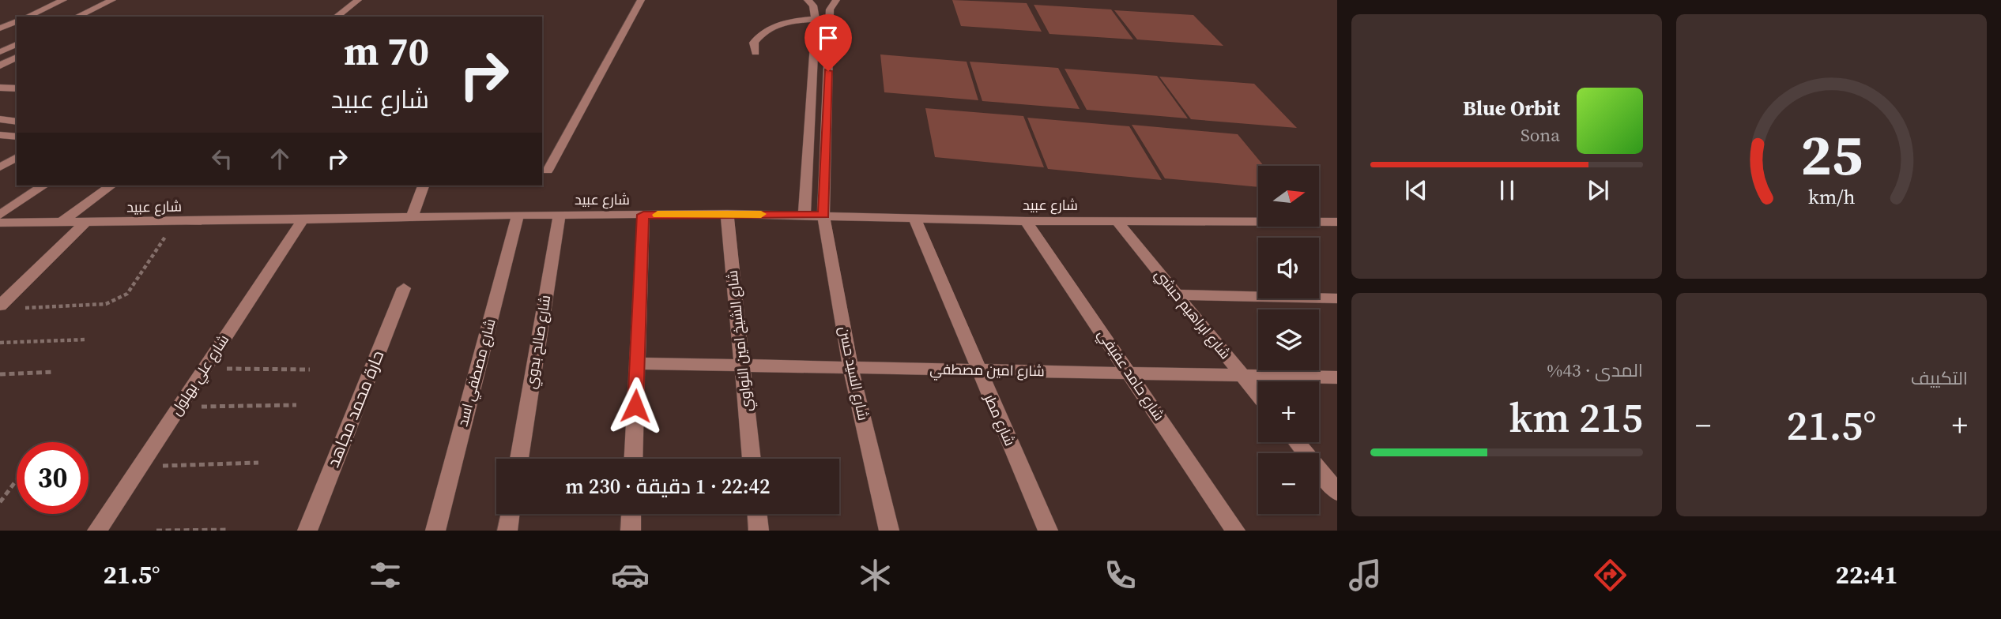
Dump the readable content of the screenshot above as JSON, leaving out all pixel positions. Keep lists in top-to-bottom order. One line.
{"streets":{"street":["شارع عبيد","شارع ابراهيم حبشي","شارع الشيخ امين النواوي","شارع صالح بدوي","شارع امين مصطفي","شارع مصطفي اسد","شارع السيد حسن","شارع علي بهلول","شارع حامد عفيفي","حارة محمد مجاهد","شارع مطر"]},"crossings":[["شارع عبيد","شارع ابراهيم حبشي"],["شارع عبيد","شارع الشيخ امين النواوي"],["شارع عبيد","شارع صالح بدوي"],["شارع عبيد","شارع مصطفي اسد"],["شارع عبيد","شارع السيد حسن"],["شارع عبيد","شارع علي بهلول"],["شارع عبيد","شارع حامد عفيفي"],["شارع عبيد","شارع مطر"],["شارع ابراهيم حبشي","شارع امين مصطفي"],["شارع الشيخ امين النواوي","شارع امين مصطفي"],["شارع امين مصطفي","شارع السيد حسن"],["شارع امين مصطفي","شارع حامد عفيفي"],["شارع امين مصطفي","شارع مطر"]],"north":"right","page":{"turn":["70 m","شارع عبيد"],"song":["Blue Orbit","Sona"],"map_buttons":["+","−"],"tile":["التكييف",["المدى · 43%","215 km"]],"heat":["−","21.5°","+"],"limit":"30","trip":"22:42 · 1 دقيقة · 230 m","tabs":["22:41","21.5°"],"gauge":["25","km/h"]}}
